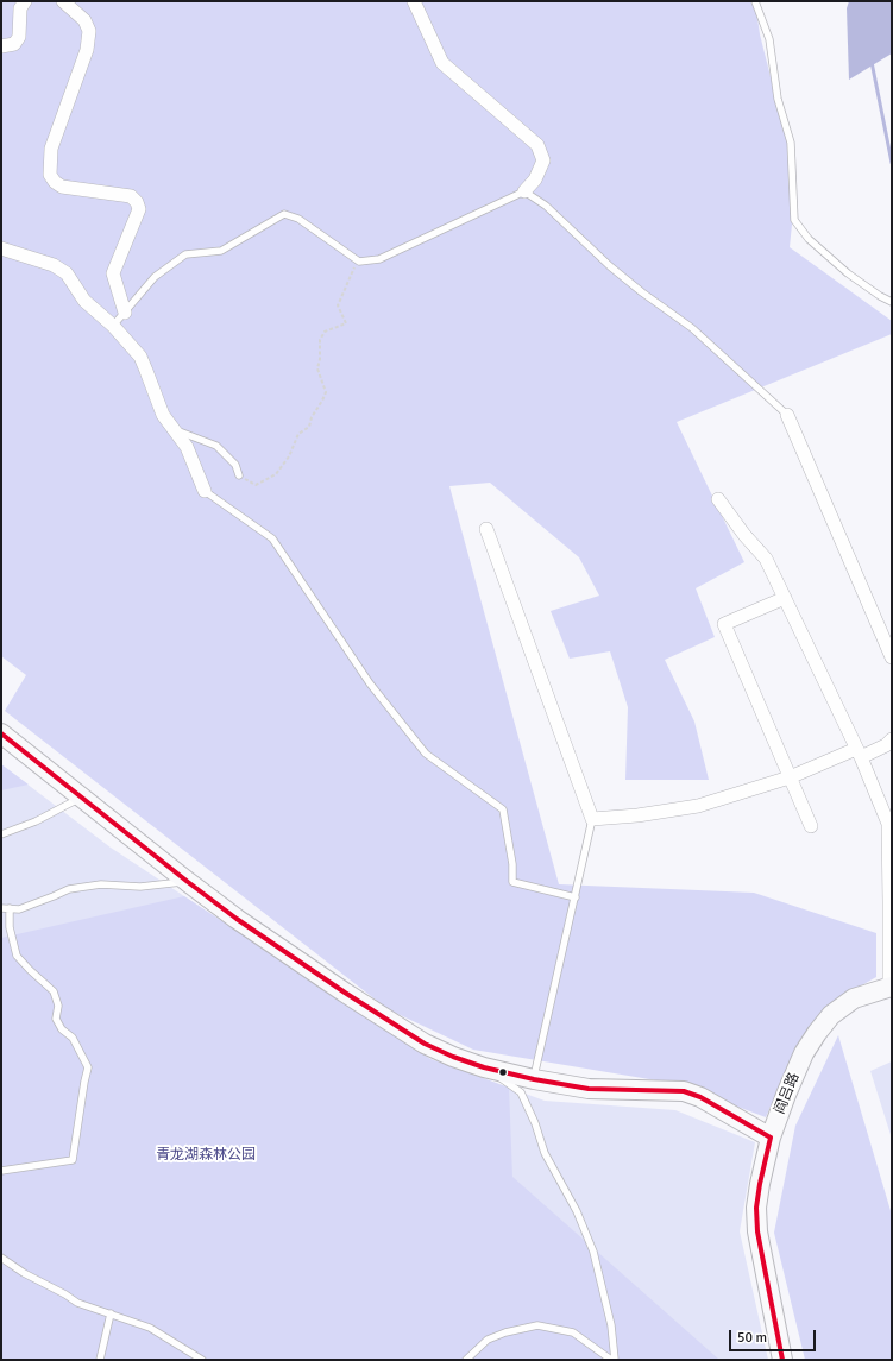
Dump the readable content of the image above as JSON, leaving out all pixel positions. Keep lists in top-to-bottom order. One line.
{"streets":{"main road":["阎吕路"]},"parks":["青龙湖森林公园"],"scale_bar":"50 m"}
